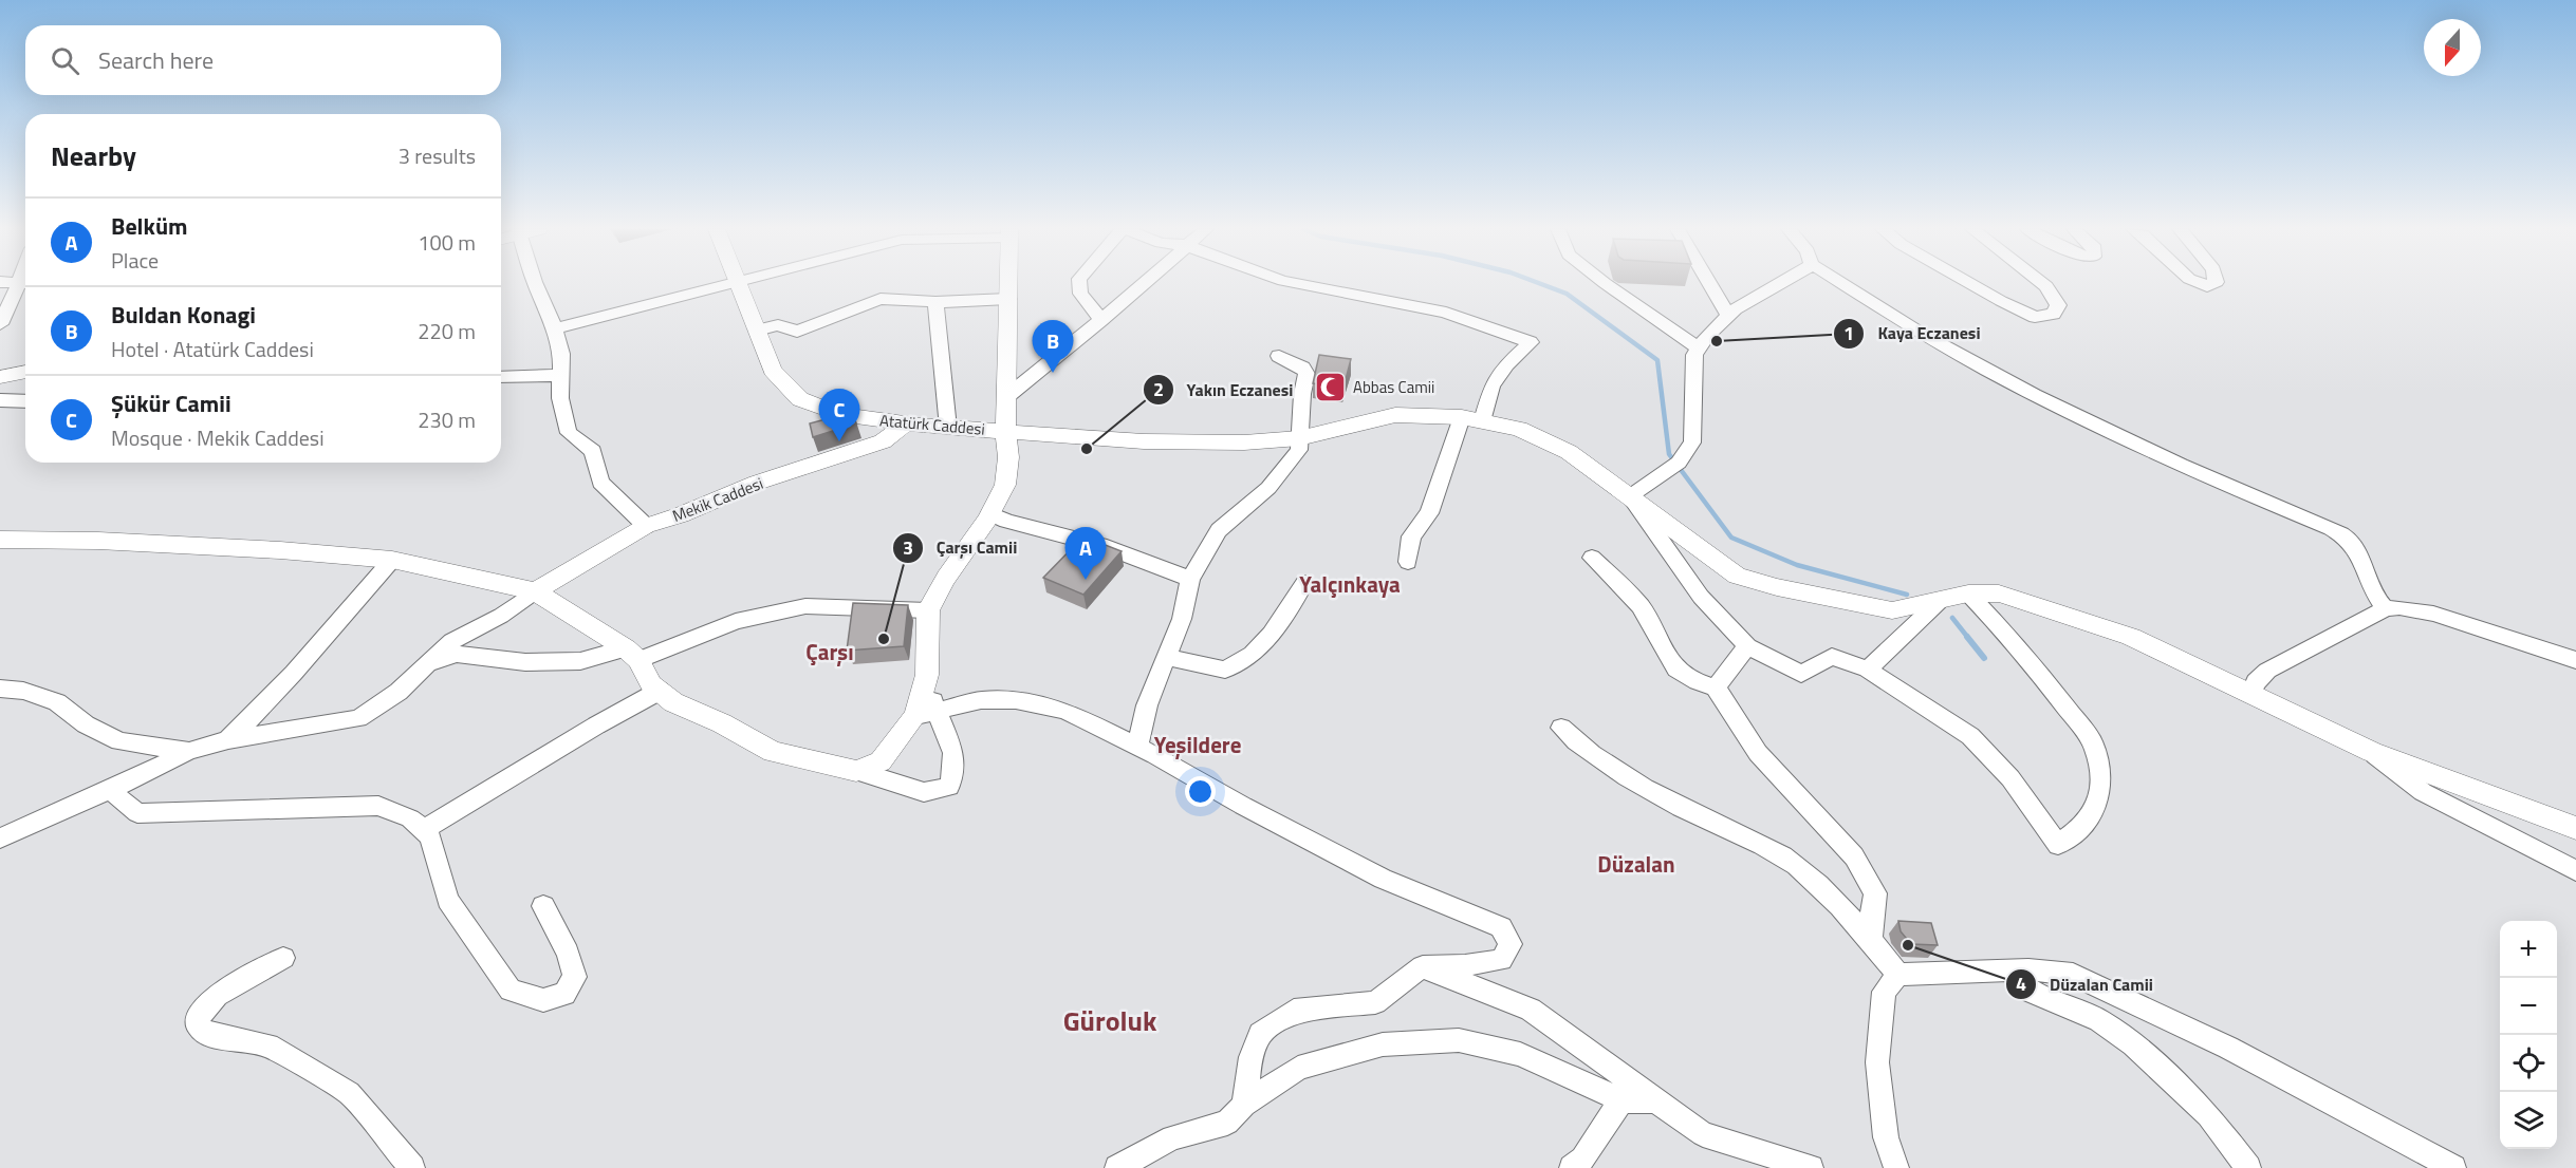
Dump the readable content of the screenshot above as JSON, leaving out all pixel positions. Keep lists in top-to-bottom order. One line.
{"streets":{"street":["Atatürk Caddesi","Mekik Caddesi"]},"crossings":[["Atatürk Caddesi","Mekik Caddesi"]],"districts":["Yalçınkaya","Çarşı","Yeşildere","Düzalan","Güroluk"],"places":{"other":["Kaya Eczanesi","Yakın Eczanesi","Çarşı Camii","Düzalan Camii"],"mosque":["Abbas Camii"]},"north":"bottom","page":{"search":"Search here","heading":["Nearby","3 results"],"list":[{"mark":"A","name":"Belküm","note":"Place","value":"100 m"},{"mark":"B","name":"Buldan Konagi","note":"Hotel · Atatürk Caddesi","value":"220 m"},{"mark":"C","name":"Şükür Camii","note":"Mosque · Mekik Caddesi","value":"230 m"}],"pins":["B","C","A"],"map_buttons":["+","−"]}}
